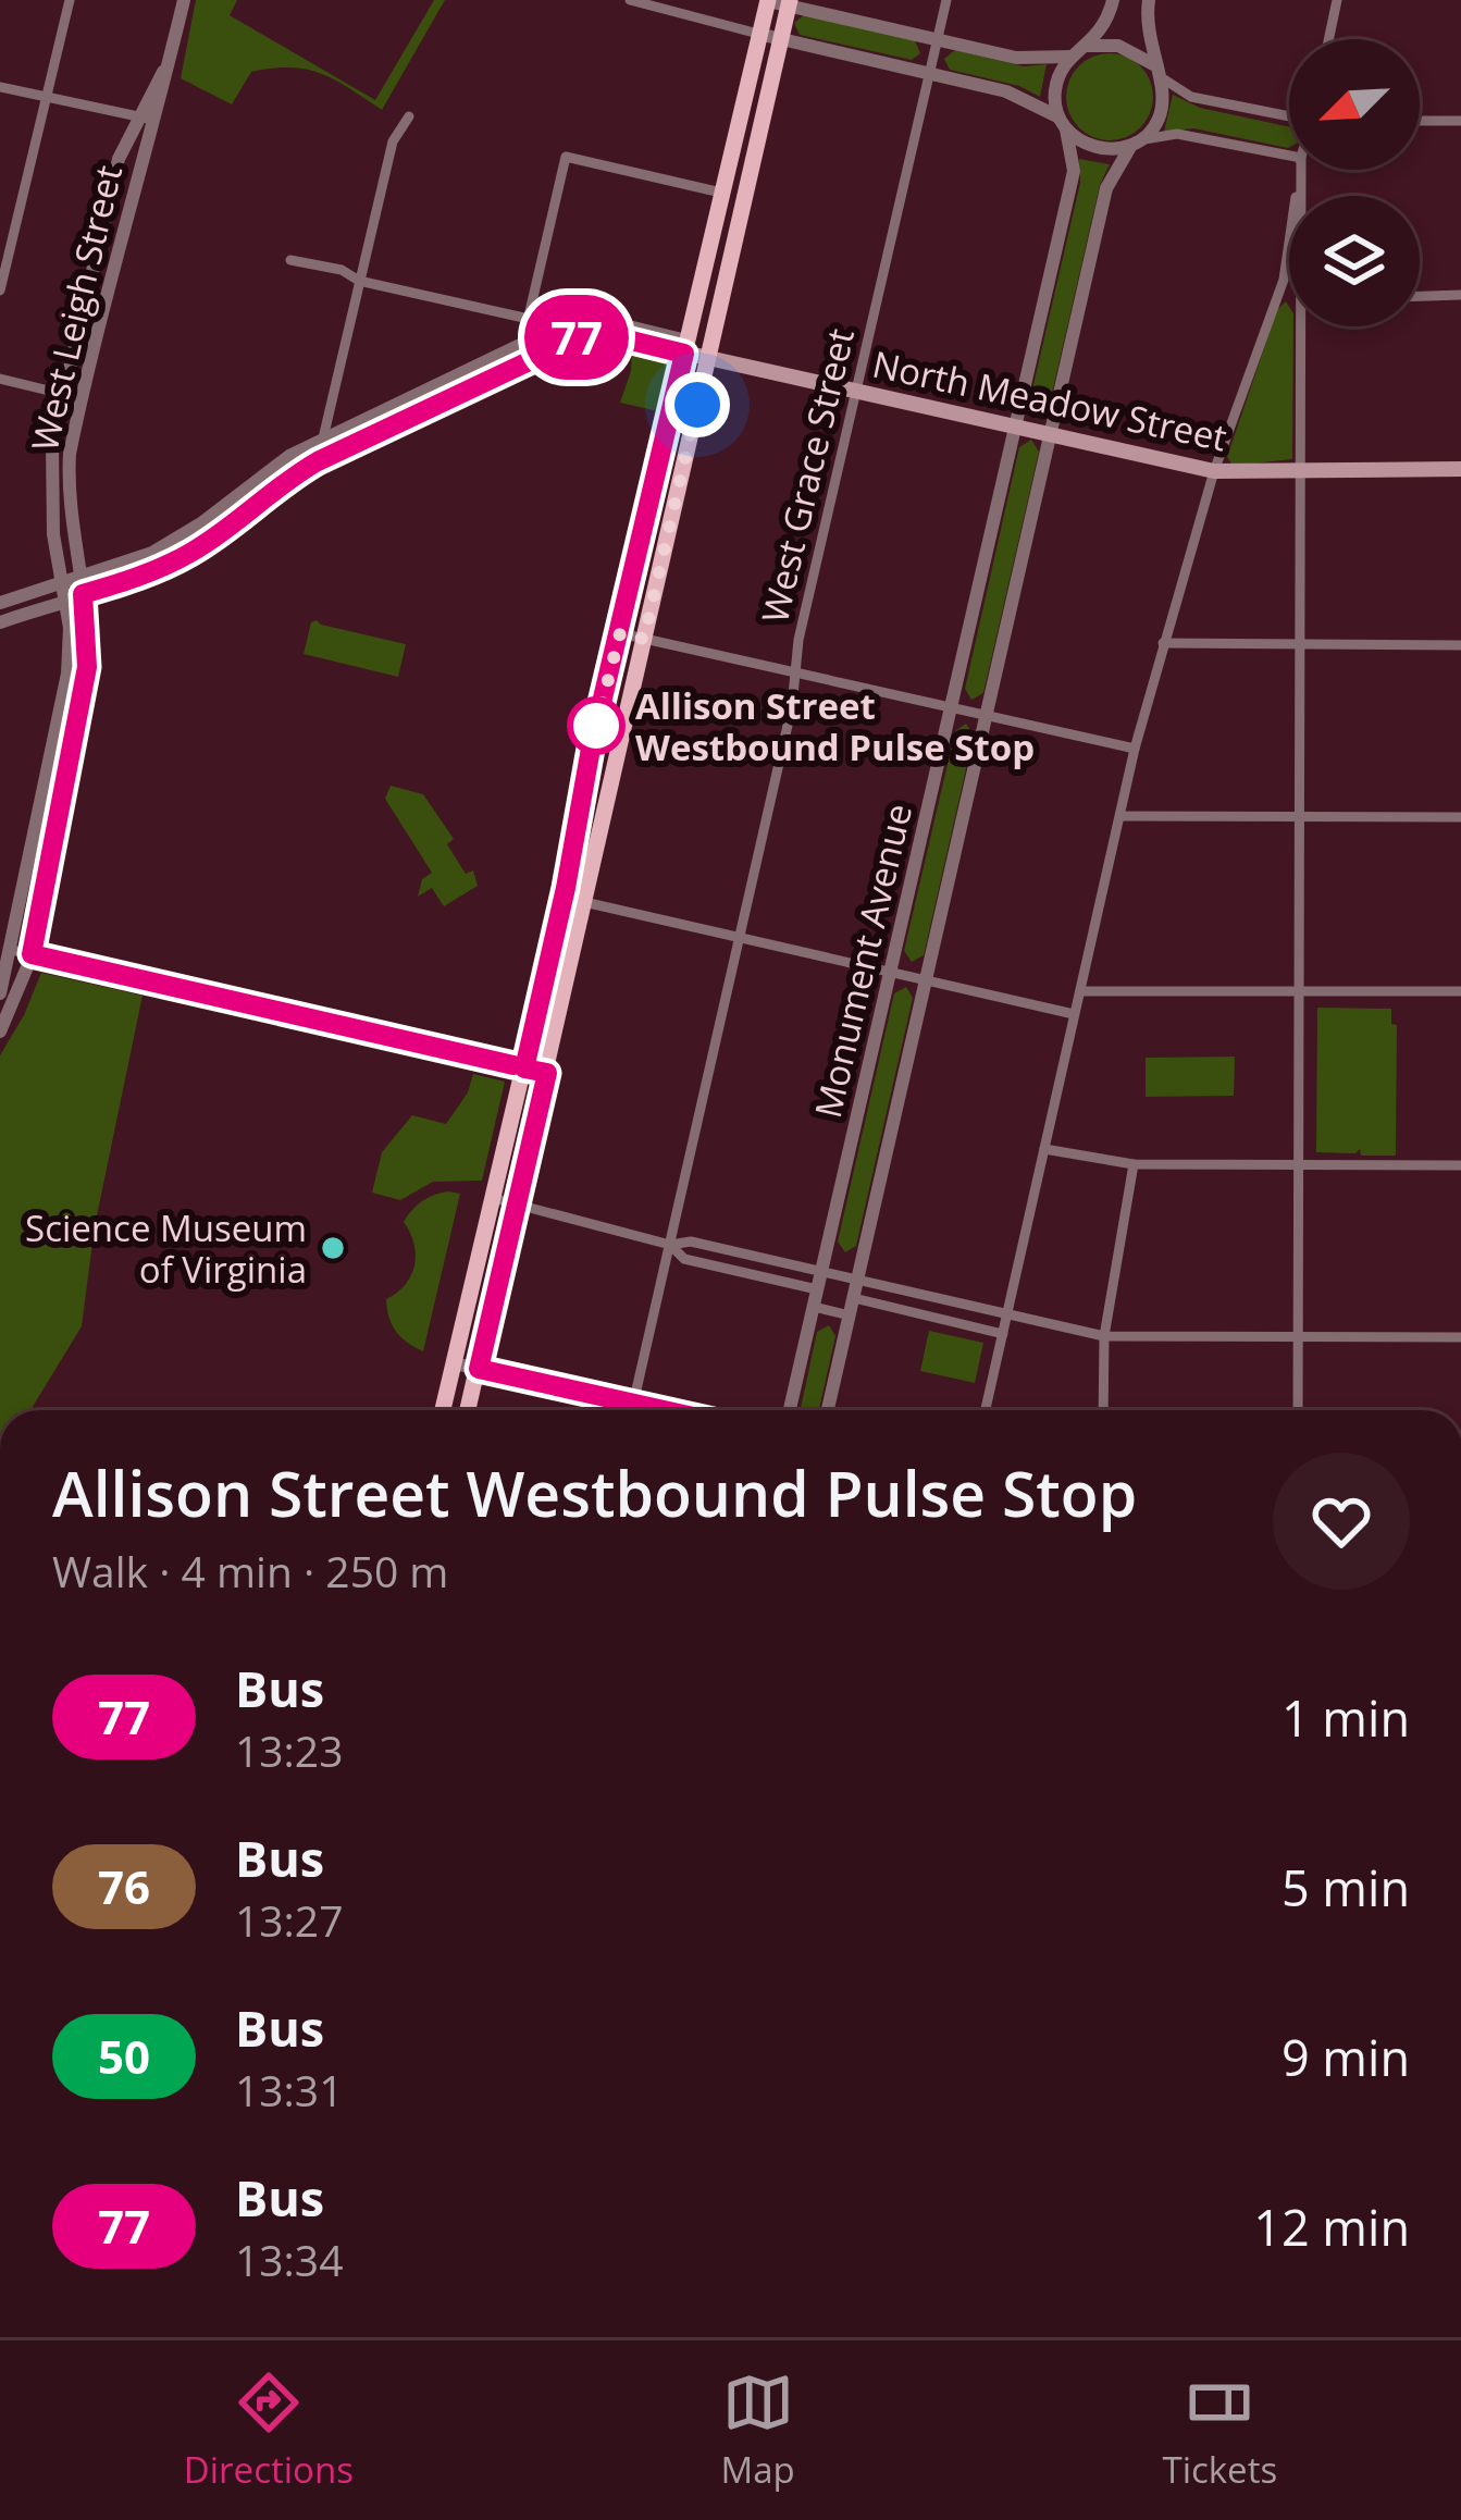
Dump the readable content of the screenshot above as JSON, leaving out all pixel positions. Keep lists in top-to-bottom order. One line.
{"streets":{"main road":["North Meadow Street"],"street":["West Leigh Street","West Grace Street","Monument Avenue"]},"crossings":[["West Leigh Street","North Meadow Street"],["North Meadow Street","West Grace Street"],["North Meadow Street","Monument Avenue"]],"places":["Allison Street Westbound Pulse Stop","Science Museum of Virginia"],"lines":["bus line 77"],"north":"bottom left","page":{"on_map":"77","heading":["Allison Street Westbound Pulse Stop","Walk · 4 min · 250 m"],"list":[{"mark":"77","name":"Bus","note":"13:23","value":"1 min"},{"mark":"76","name":"Bus","note":"13:27","value":"5 min"},{"mark":"50","name":"Bus","note":"13:31","value":"9 min"},{"mark":"77","name":"Bus","note":"13:34","value":"12 min"}],"tabs":["Directions","Map","Tickets"]}}
